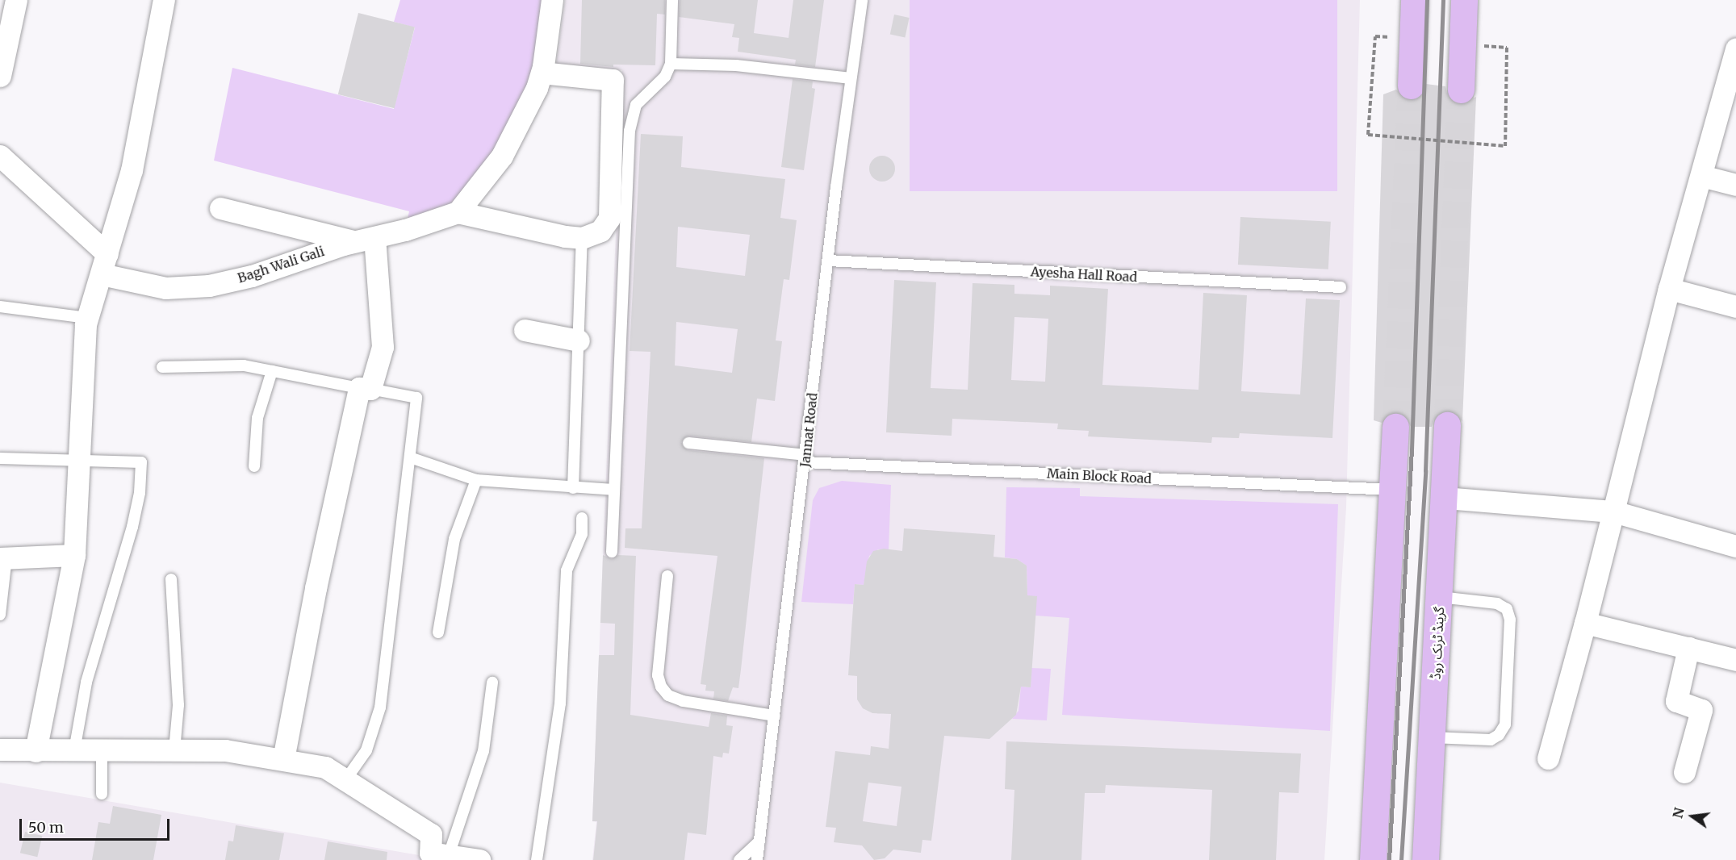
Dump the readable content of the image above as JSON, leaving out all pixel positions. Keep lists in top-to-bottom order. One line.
{"streets":{"main road":["گرینڈ ٹرنک روڈ"],"street":["Bagh Wali Gali"],"lane":["Ayesha Hall Road","Jannat Road","Main Block Road"]},"crossings":[["Ayesha Hall Road","Jannat Road"],["Jannat Road","Main Block Road"]],"scale_bar":"50 m","north":"left"}
